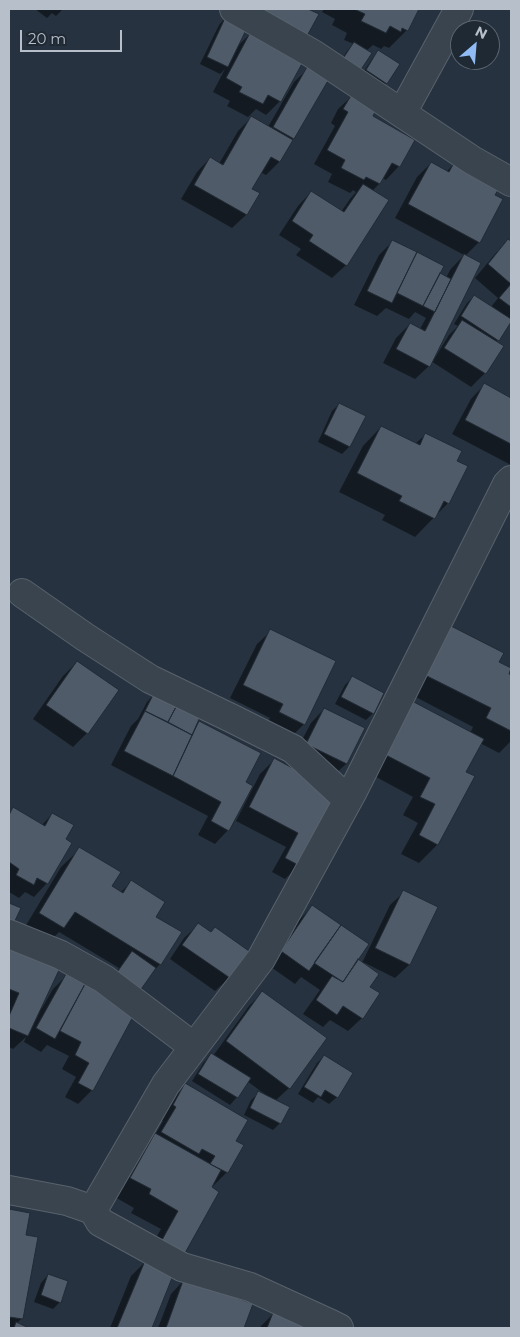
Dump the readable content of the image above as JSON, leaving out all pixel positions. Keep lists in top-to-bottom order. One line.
{"scale_bar":"20 m","north":"top right"}
